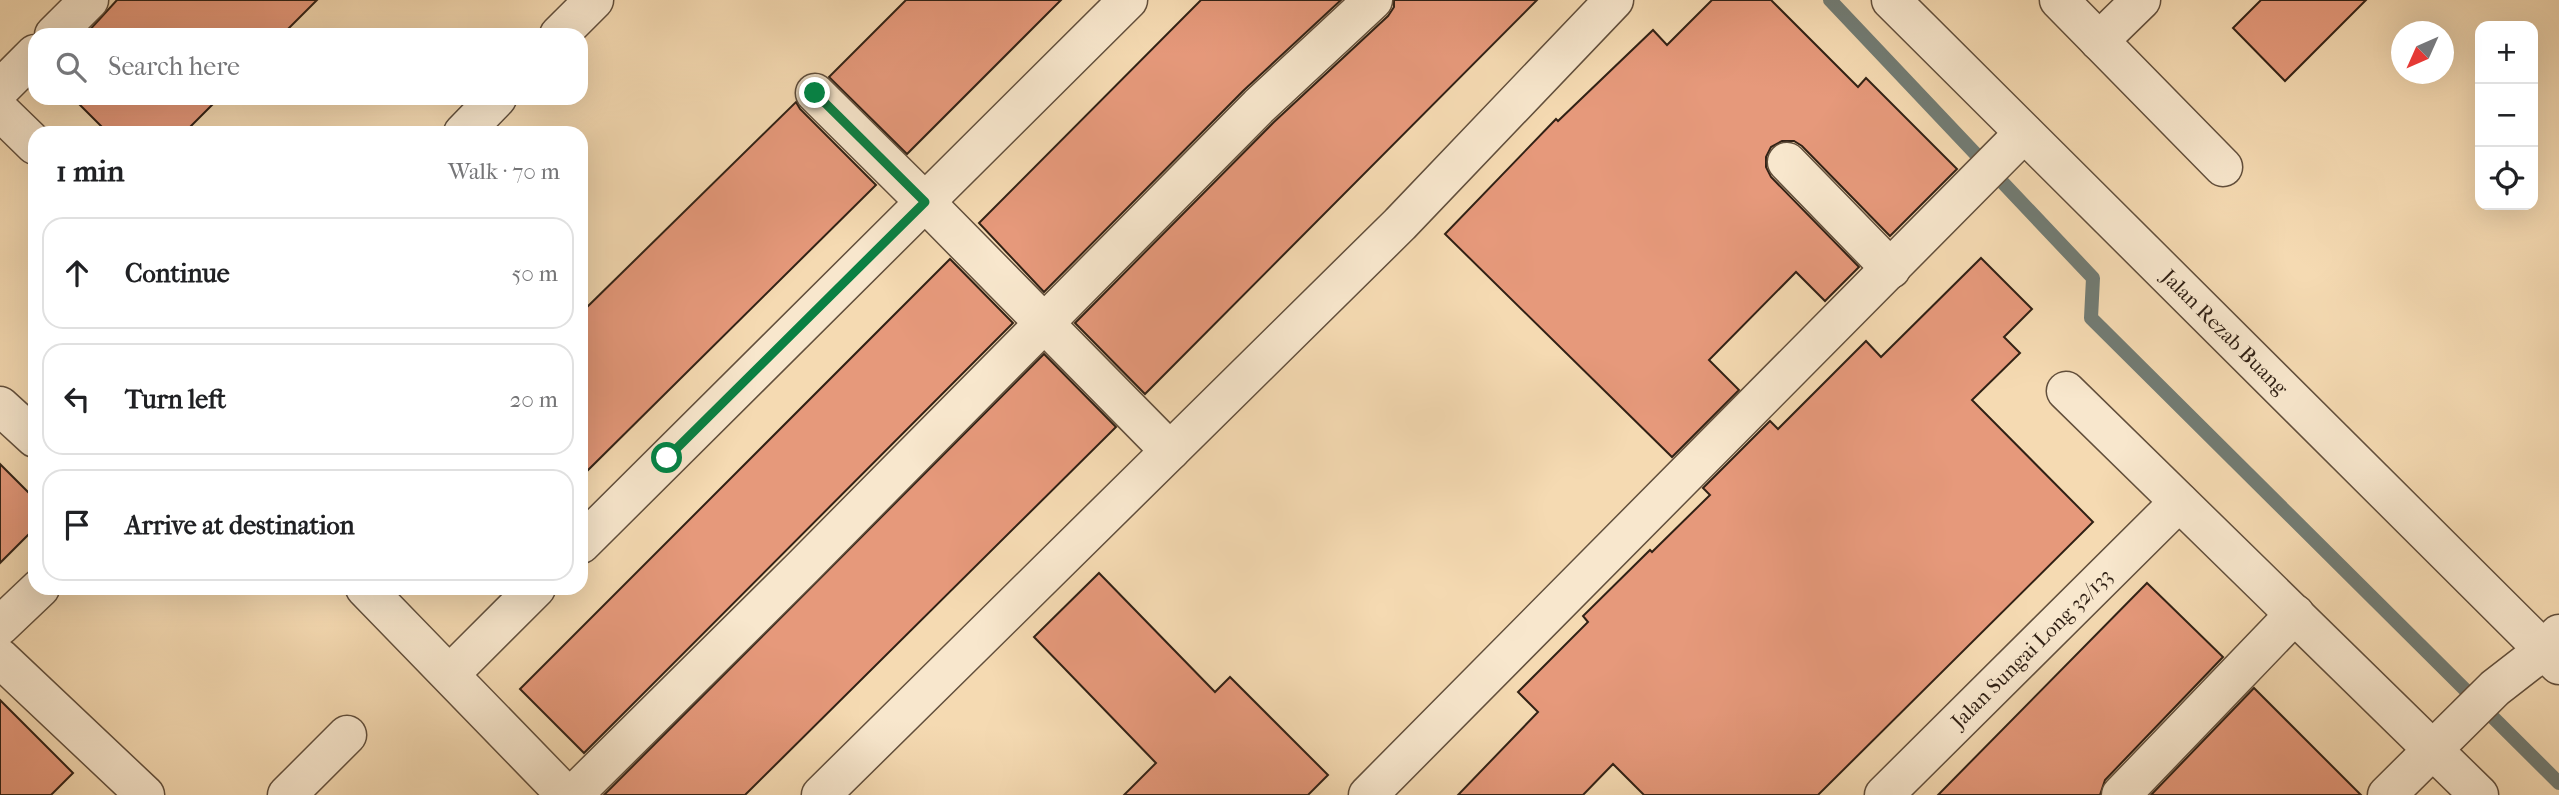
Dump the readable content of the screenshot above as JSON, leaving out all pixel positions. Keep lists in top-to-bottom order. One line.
{"streets":{"street":["Jalan Rezab Buang","Jalan Sungai Long 32/133"]},"north":"bottom left","page":{"map_buttons":["+","−"],"search":"Search here","heading":["1 min","Walk · 70 m"],"list":[["Continue","50 m"],["Turn left","20 m"],"Arrive at destination"]}}
